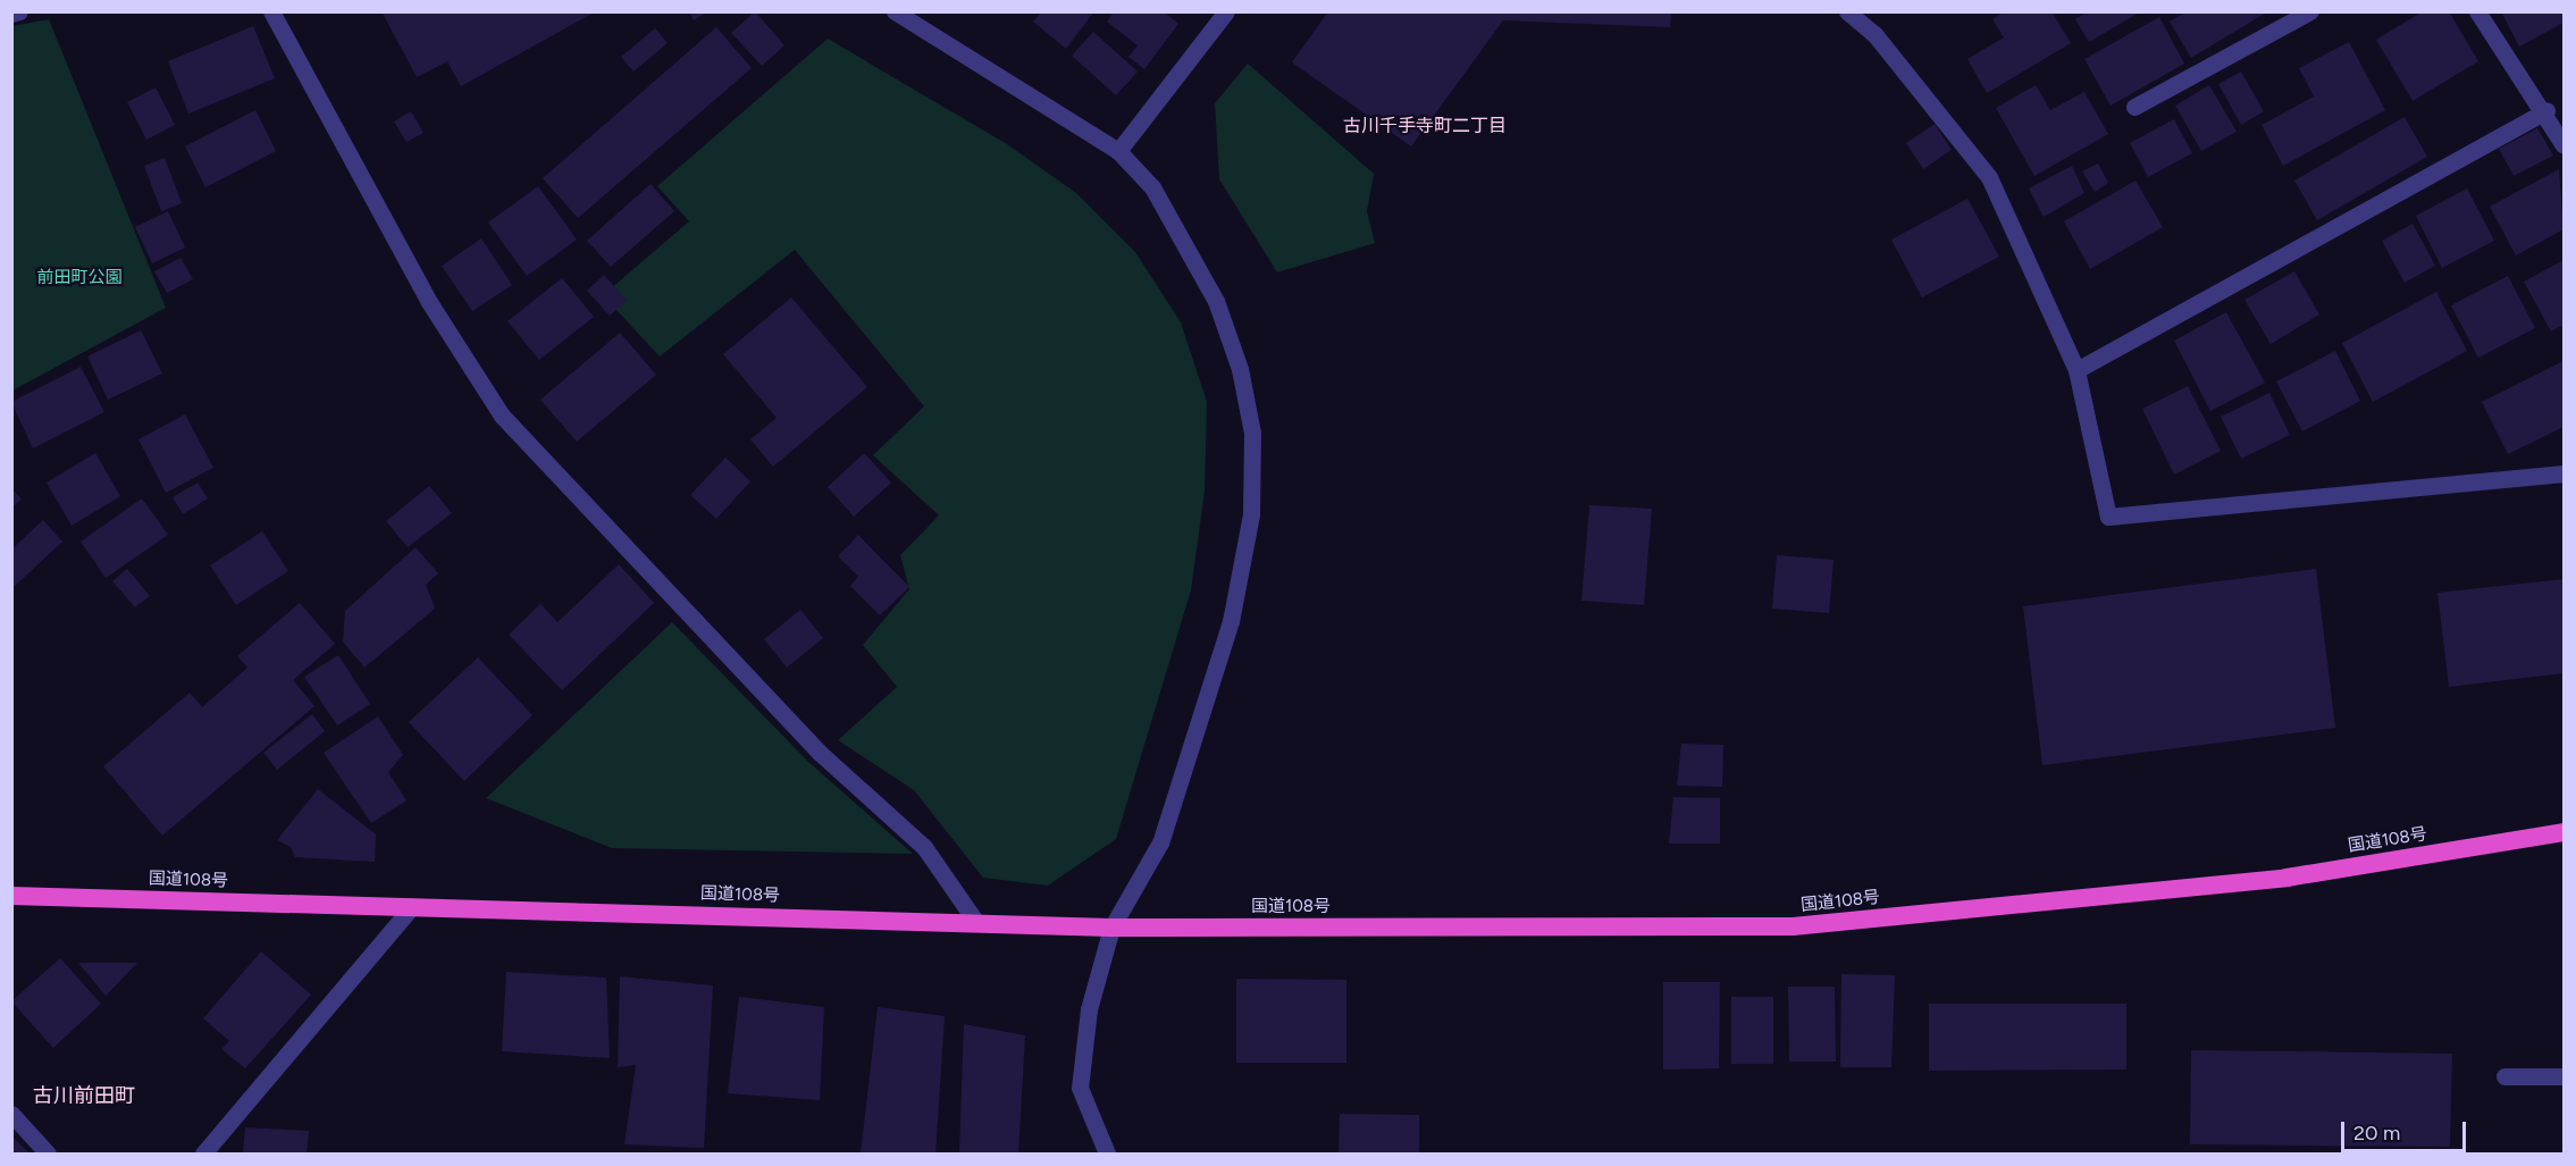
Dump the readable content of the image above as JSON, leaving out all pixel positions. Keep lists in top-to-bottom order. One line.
{"streets":{"highway":["国道108号"]},"districts":["古川千手寺町二丁目","古川前田町"],"parks":["前田町公園"],"scale_bar":"20 m"}
